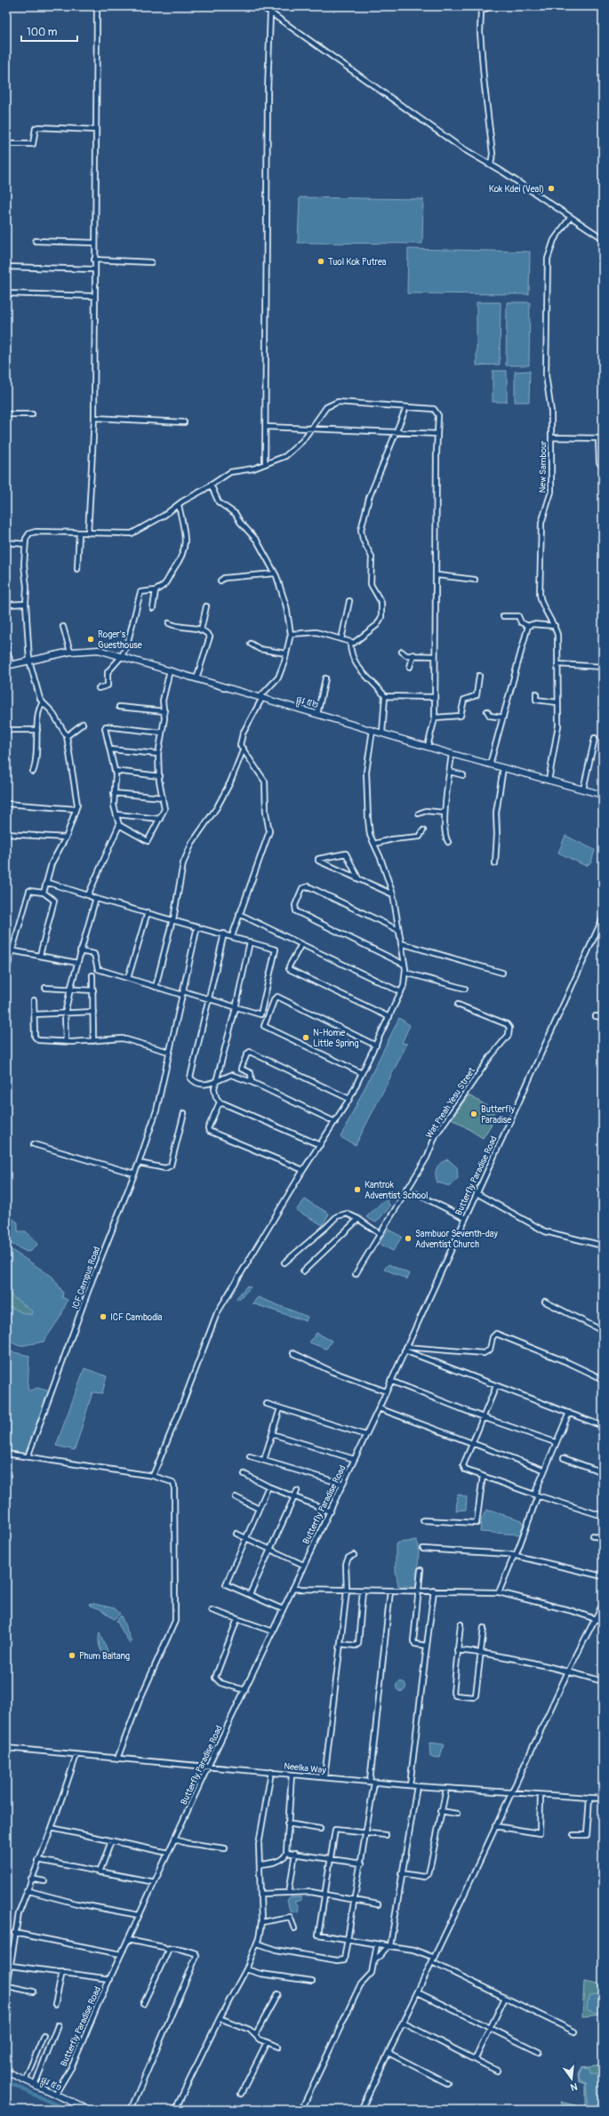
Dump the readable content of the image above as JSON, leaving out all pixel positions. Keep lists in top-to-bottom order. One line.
{"streets":{"street":["New Sambour","ផ្លូវ ៥២","Wat Preah Yesu Street","Butterfly Paradise Road","ICF Campus Road","Neelka Way","ផ្លូវ ៥១"]},"crossings":[["New Sambour","ផ្លូវ ៥២"],["Butterfly Paradise Road","Neelka Way"],["Butterfly Paradise Road","ផ្លូវ ៥១"]],"places":["Kok Kdei (Veal)","Tuol Kok Putrea","Roger's Guesthouse","N-Home Little Spring","Butterfly Paradise","Kantrok Adventist School","Sambuor Seventh-day Adventist Church","ICF Cambodia","Phum Baitang"],"scale_bar":"100 m","north":"bottom"}
